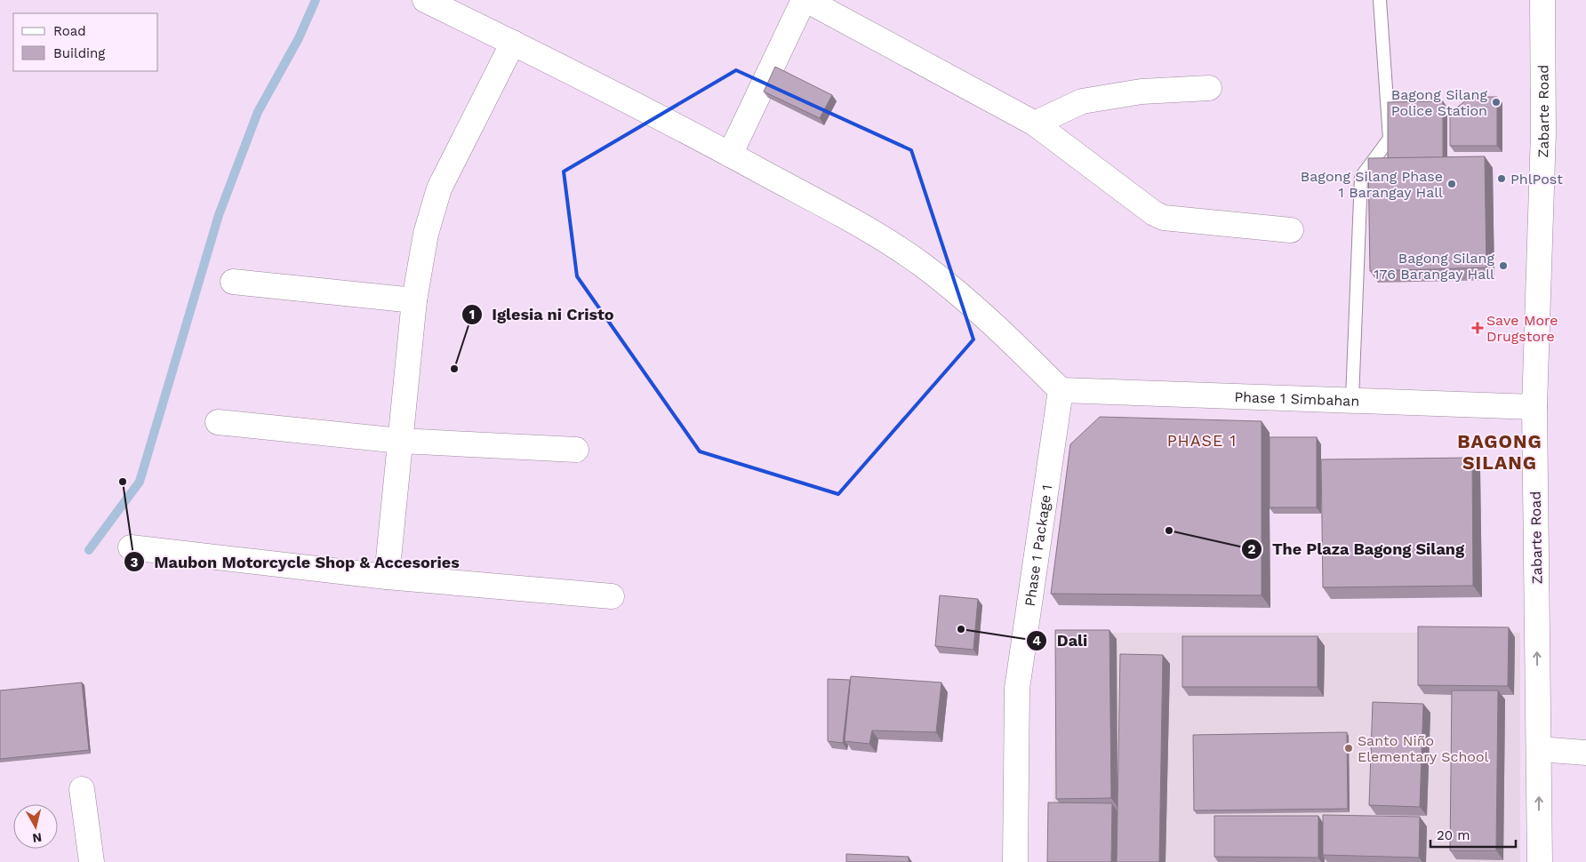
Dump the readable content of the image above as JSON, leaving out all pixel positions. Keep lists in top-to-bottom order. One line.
{"streets":{"street":["Zabarte Road","Phase 1 Simbahan","Phase 1 Package 1"]},"crossings":[["Zabarte Road","Phase 1 Simbahan"],["Phase 1 Simbahan","Phase 1 Package 1"]],"one_way":["Zabarte Road"],"districts":["PHASE 1","BAGONG SILANG"],"places":{"other":["Bagong Silang Police Station","PhlPost","Bagong Silang Phase 1 Barangay Hall","Bagong Silang 176 Barangay Hall","Iglesia ni Cristo","Maubon Motorcycle Shop & Accesories","The Plaza Bagong Silang","Dali","Santo Niño Elementary School"],"health":["Save More Drugstore"]},"legend":["Road","Building"],"scale_bar":"20 m","north":"bottom"}
